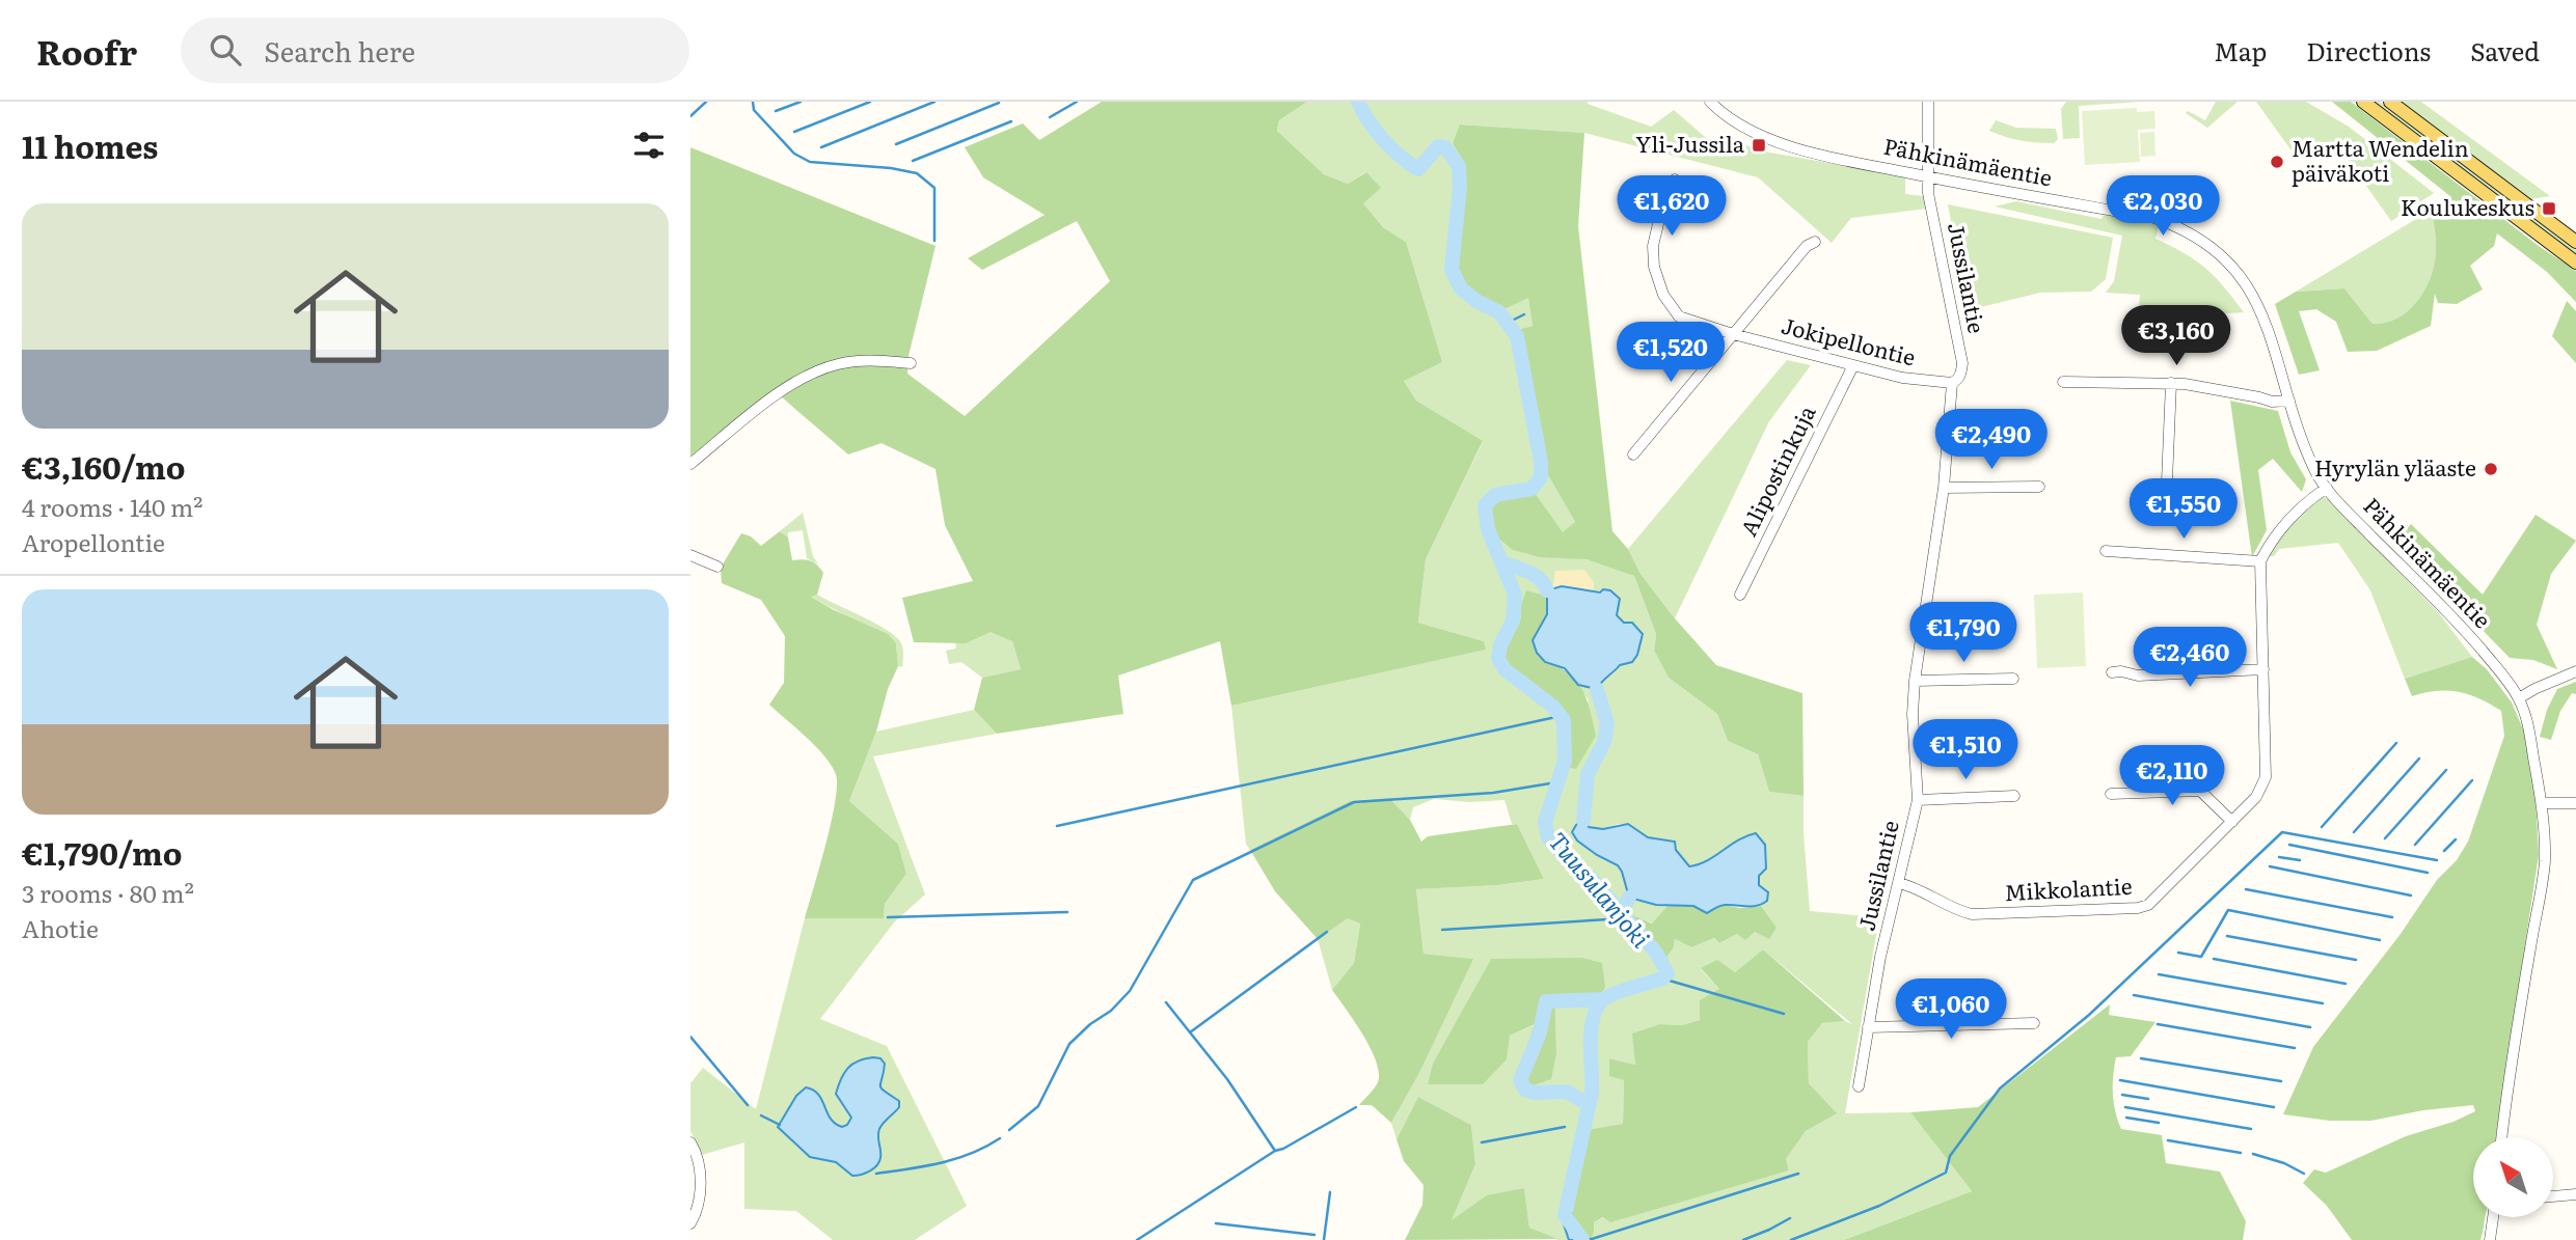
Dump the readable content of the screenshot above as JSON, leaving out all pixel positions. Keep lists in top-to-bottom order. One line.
{"streets":{"street":["Pähkinämäentie","Jussilantie","Jokipellontie","Alipostinkuja","Mikkolantie"]},"crossings":[["Pähkinämäentie","Jussilantie"],["Jussilantie","Jokipellontie"],["Jussilantie","Mikkolantie"],["Jokipellontie","Alipostinkuja"]],"water":["Tuusulanjoki"],"places":{"transit":["Yli-Jussila","Koulukeskus"],"other":["Martta Wendelin päiväkoti","Hyrylän yläaste"]},"north":"top left","page":{"header":"Roofr","search":"Search here","nav":["Map","Directions","Saved"],"heading":"11 homes","price":["€1,620","€2,030","€3,160","€1,520","€2,490","€1,550","€1,790","€2,460","€1,510","€2,110","€1,060"],"list":[{"name":"€3,160/mo","note":"4 rooms · 140 m² · Aropellontie"},{"name":"€1,790/mo","note":"3 rooms · 80 m² · Ahotie"}]}}
